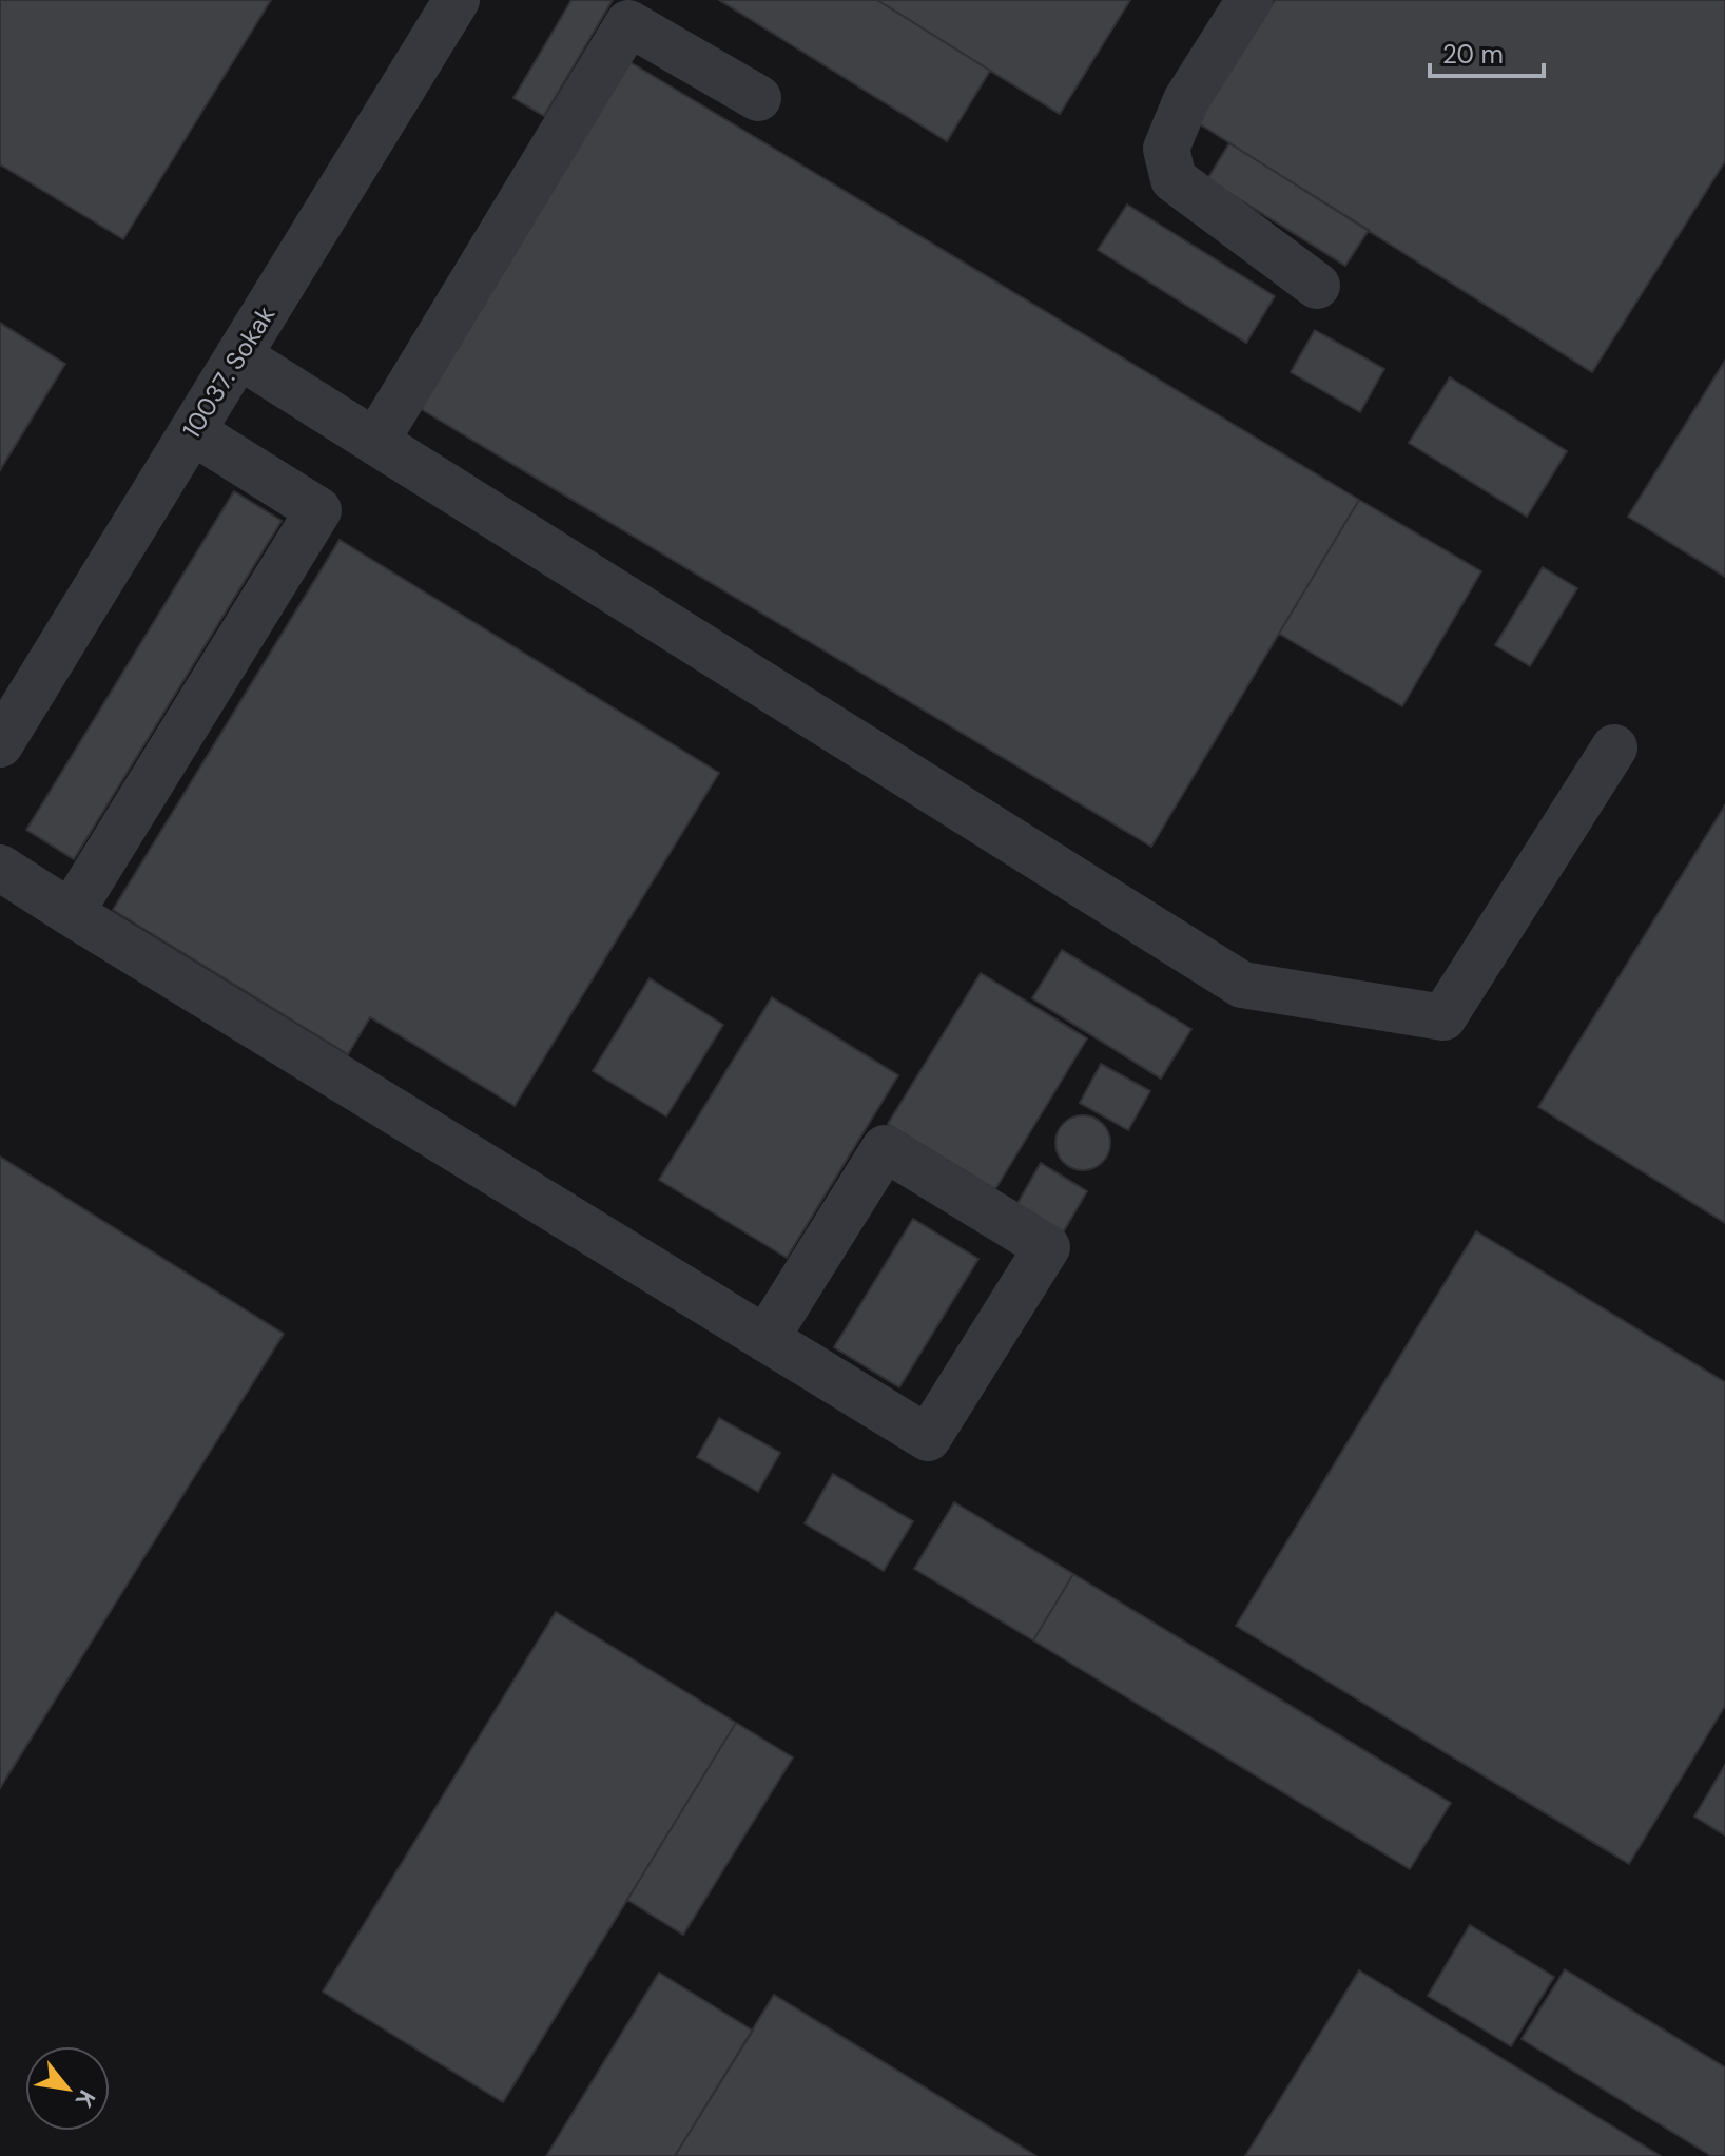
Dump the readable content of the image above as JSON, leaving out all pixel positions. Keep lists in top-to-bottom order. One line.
{"streets":{"street":["10037. Sokak"]},"scale_bar":"20 m","north":"bottom right"}
